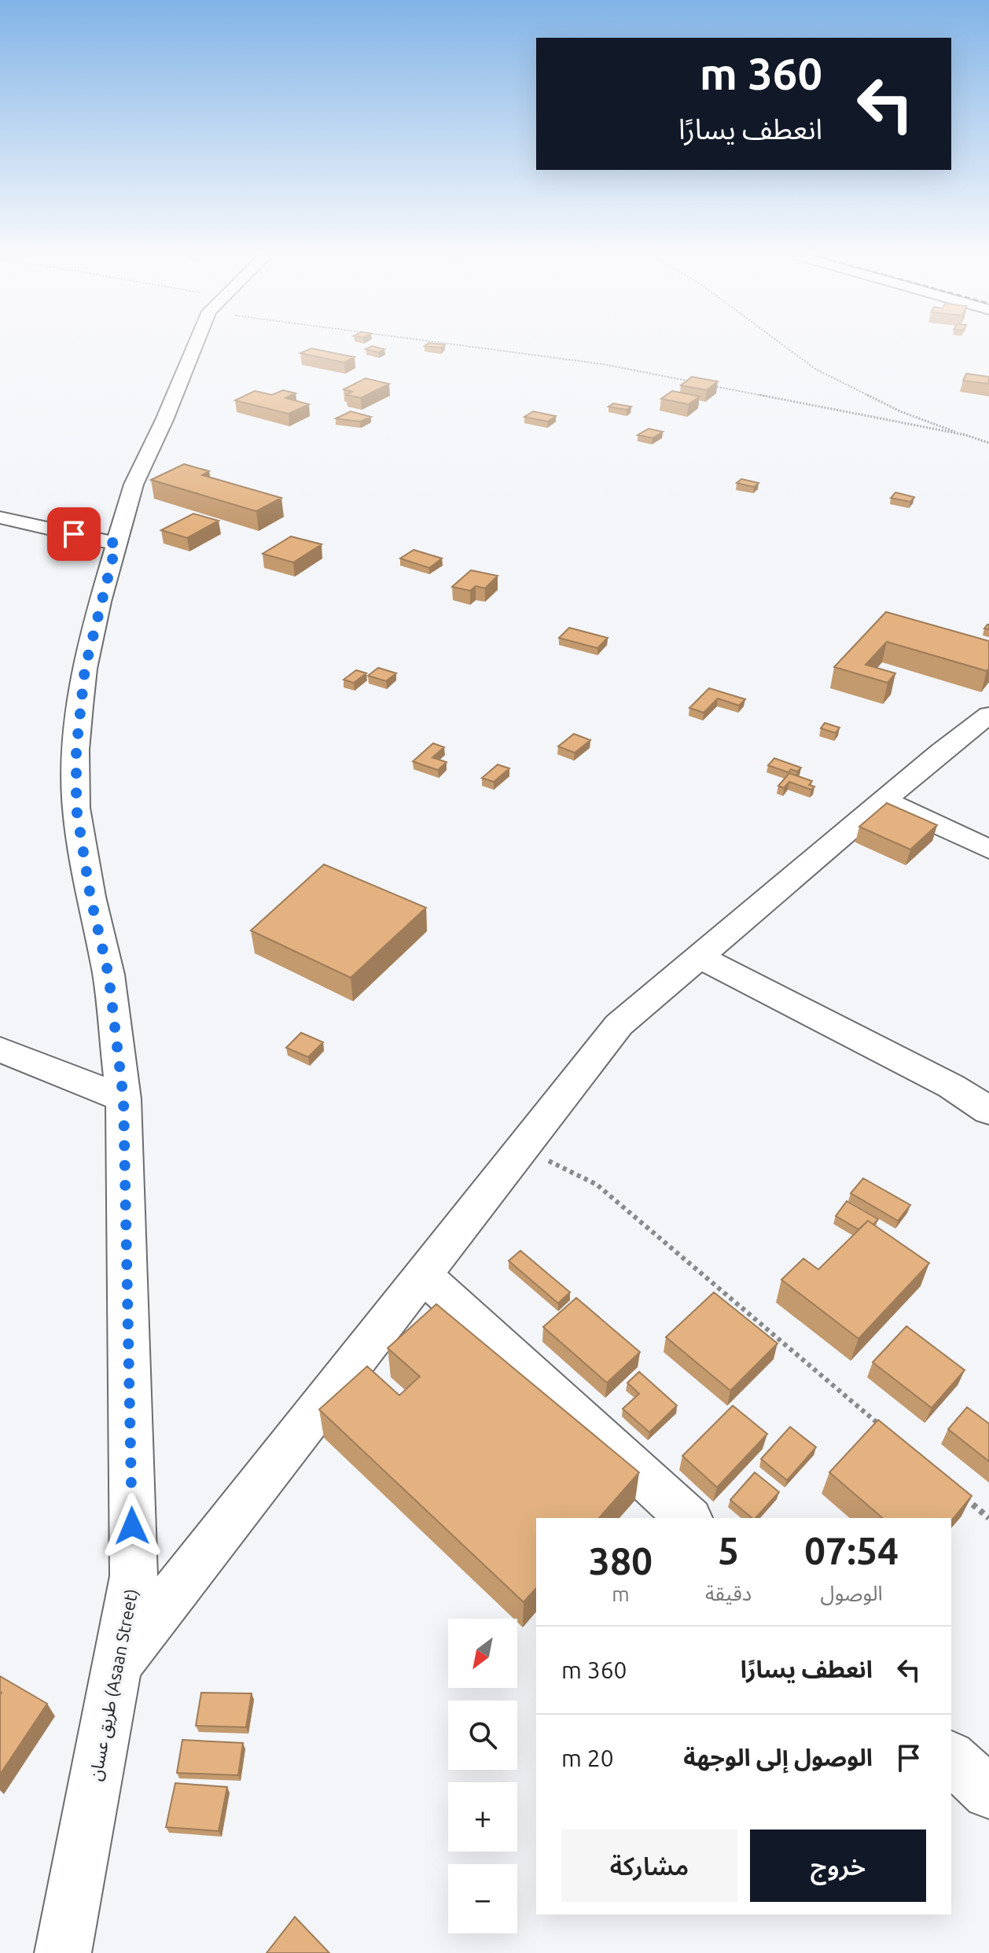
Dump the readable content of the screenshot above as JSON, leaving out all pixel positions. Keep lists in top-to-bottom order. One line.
{"streets":{"street":["طريق عسان (Asaan Street)"]},"north":"bottom left","page":{"turn":["360 m","انعطف يسارًا"],"eta":["07:54","الوصول","5","دقيقة","380","m"],"map_buttons":["+","−"],"list":[{"name":"انعطف يسارًا","value":"360 m"},{"name":"الوصول إلى الوجهة","value":"20 m"}],"buttons":["خروج","مشاركة"]}}
